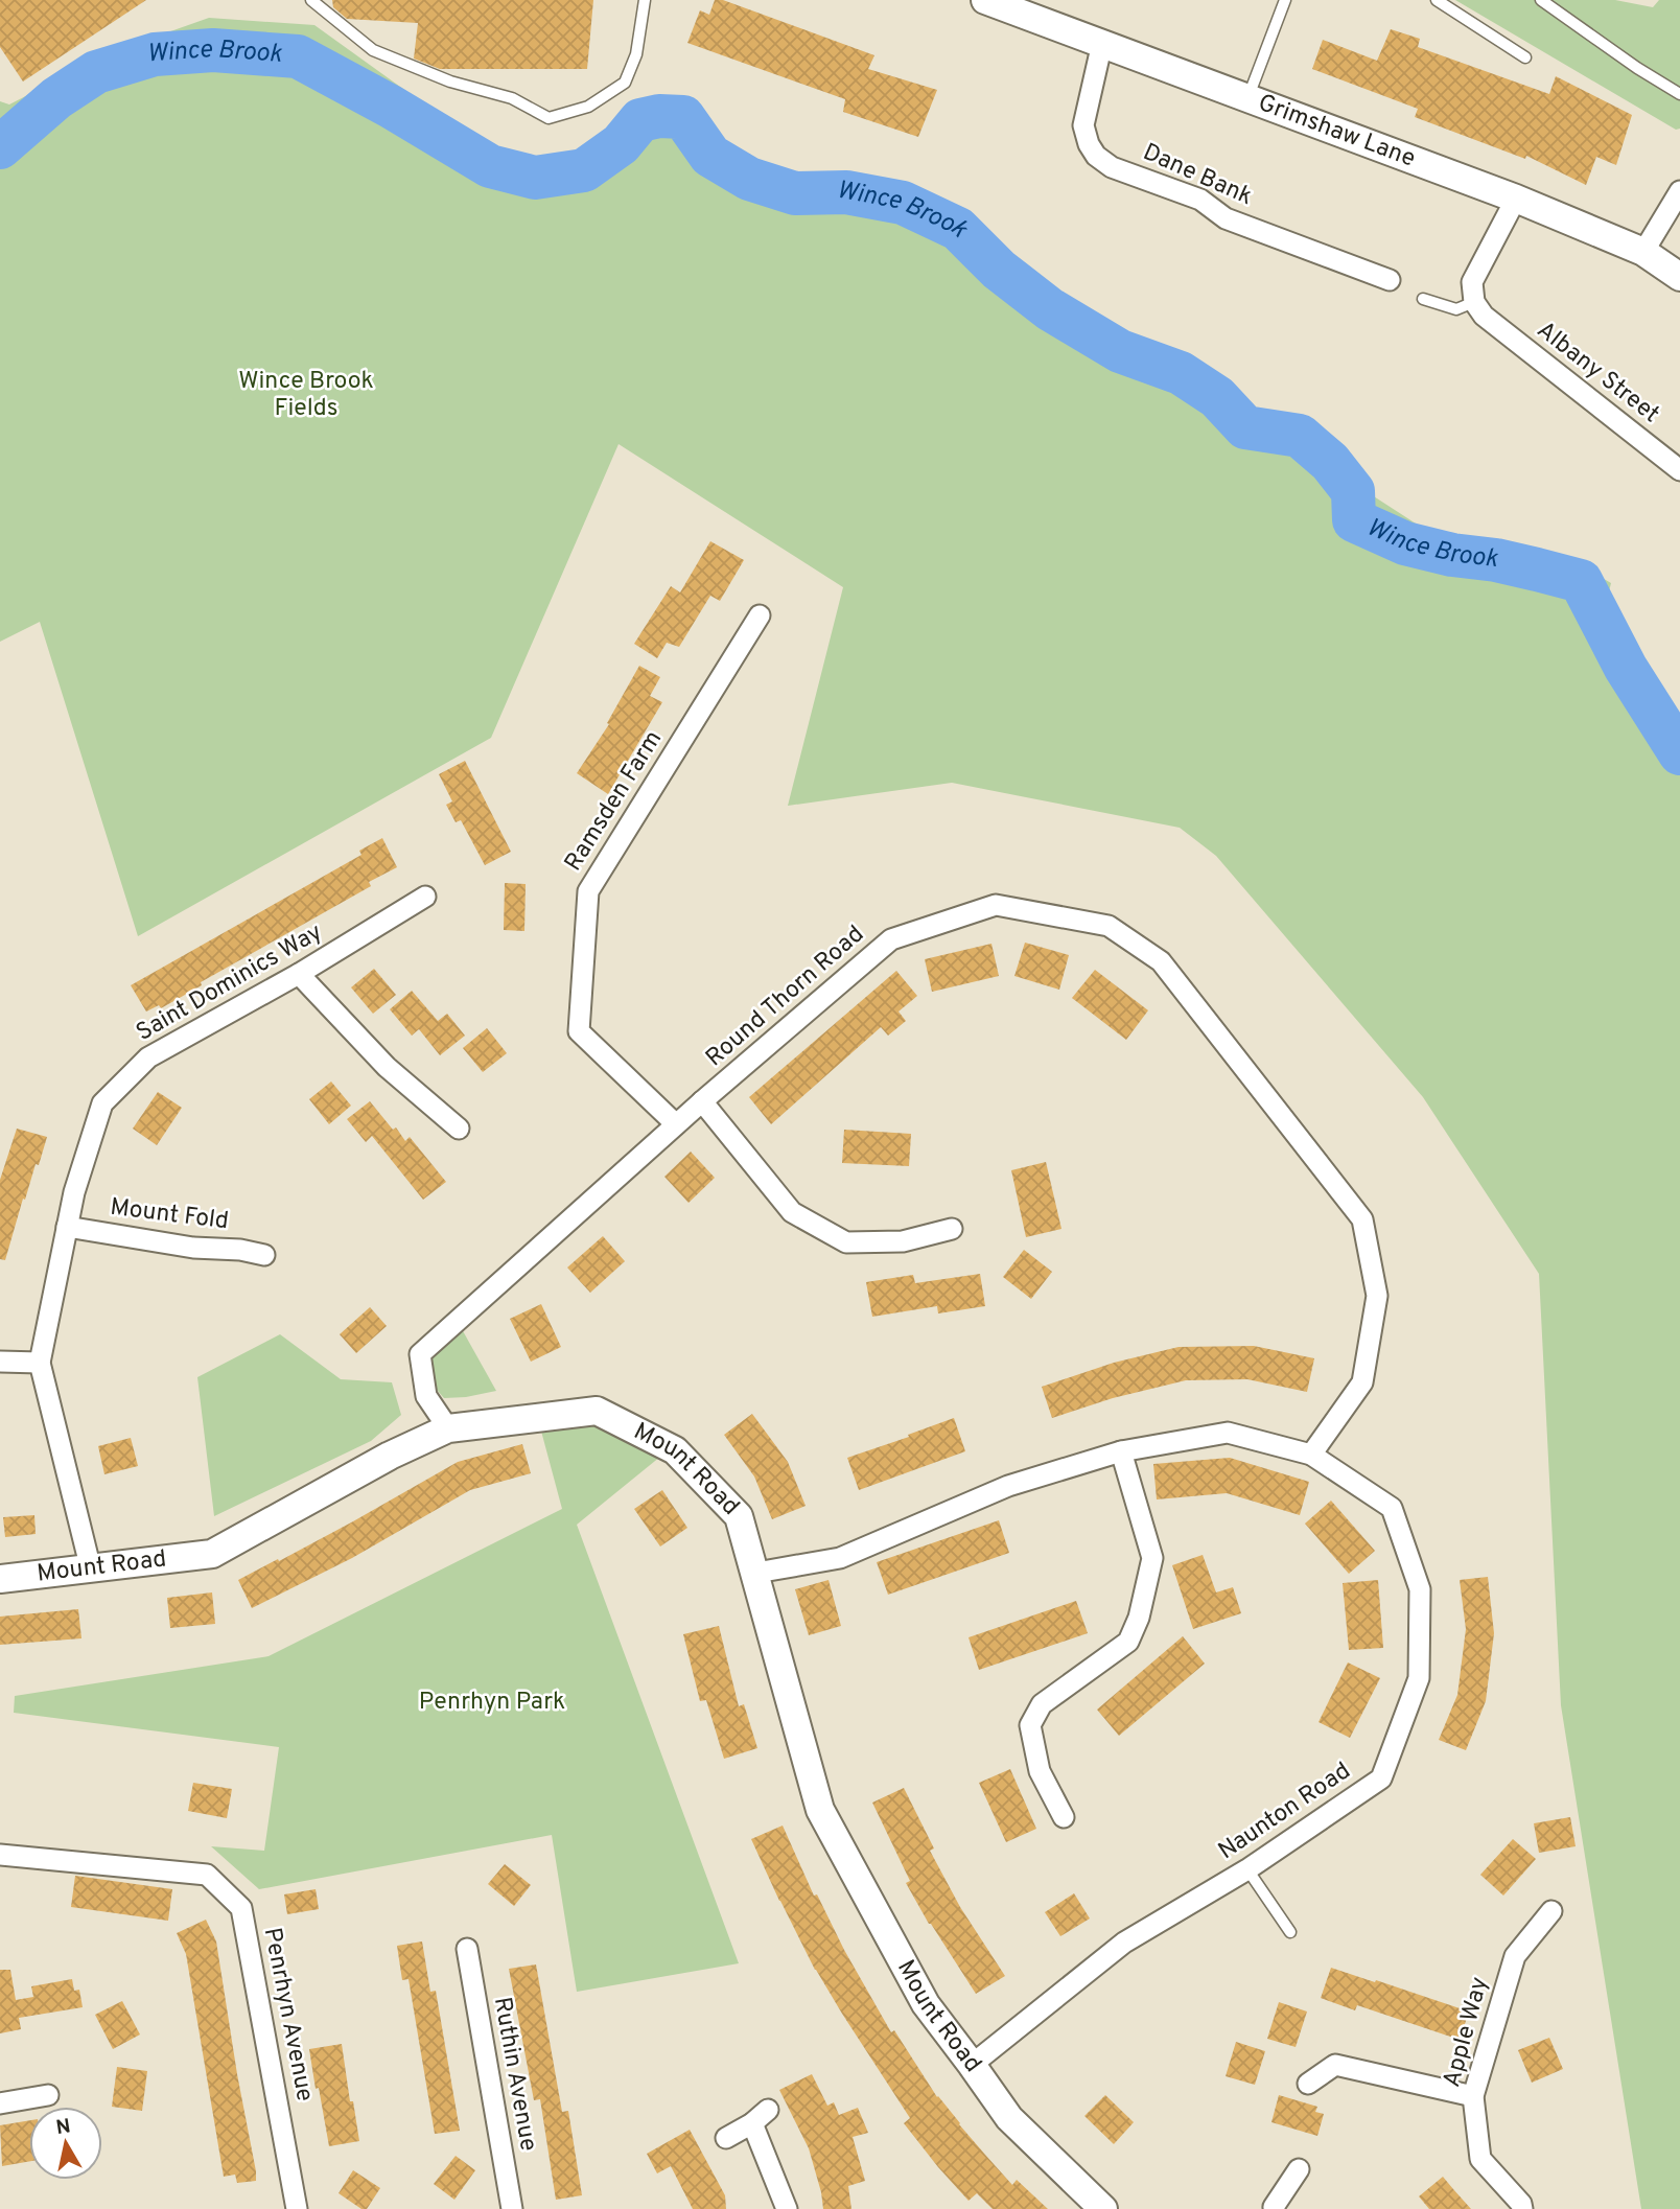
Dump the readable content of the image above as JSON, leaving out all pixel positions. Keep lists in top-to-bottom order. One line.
{"streets":{"street":["Grimshaw Lane","Dane Bank","Albany Street","Ramsden Farm","Saint Dominics Way","Round Thorn Road","Mount Fold","Mount Road","Naunton Road","Penrhyn Avenue","Apple Way","Ruthin Avenue"]},"crossings":[["Grimshaw Lane","Dane Bank"],["Ramsden Farm","Round Thorn Road"],["Saint Dominics Way","Mount Fold"],["Saint Dominics Way","Mount Road"],["Round Thorn Road","Mount Road"],["Round Thorn Road","Naunton Road"],["Mount Road","Naunton Road"]],"water":["Wince Brook"],"parks":["Wince Brook Fields","Penrhyn Park"],"north":"top"}
